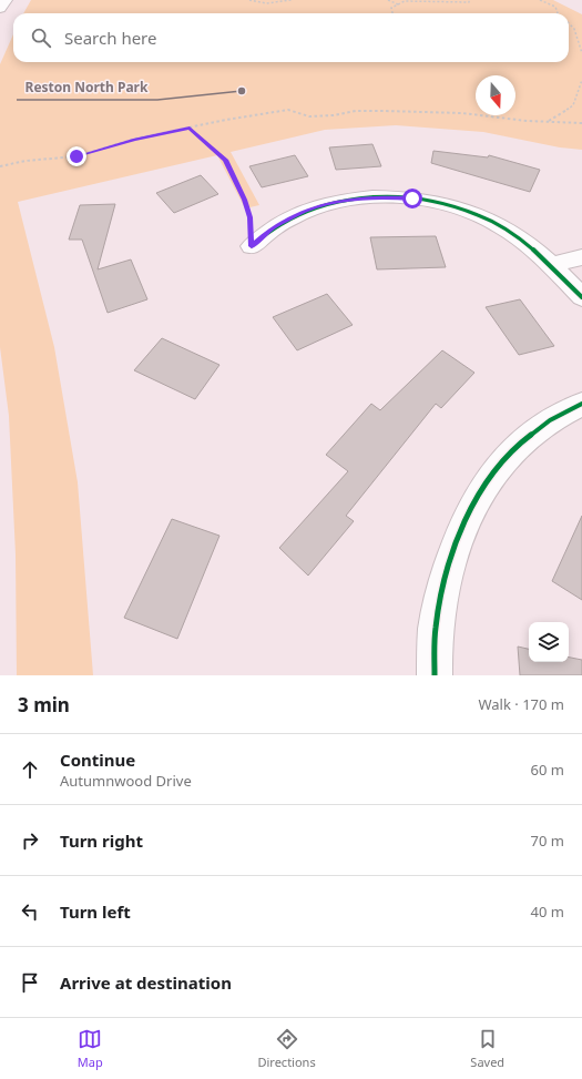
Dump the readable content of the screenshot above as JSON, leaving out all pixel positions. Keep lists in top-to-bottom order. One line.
{"places":["Reston North Park"],"north":"bottom","page":{"search":"Search here","heading":["3 min","Walk · 170 m"],"list":[["Continue","Autumnwood Drive","60 m"],["Turn right","70 m"],["Turn left","40 m"],"Arrive at destination"],"nav":["Map","Directions","Saved"]}}
